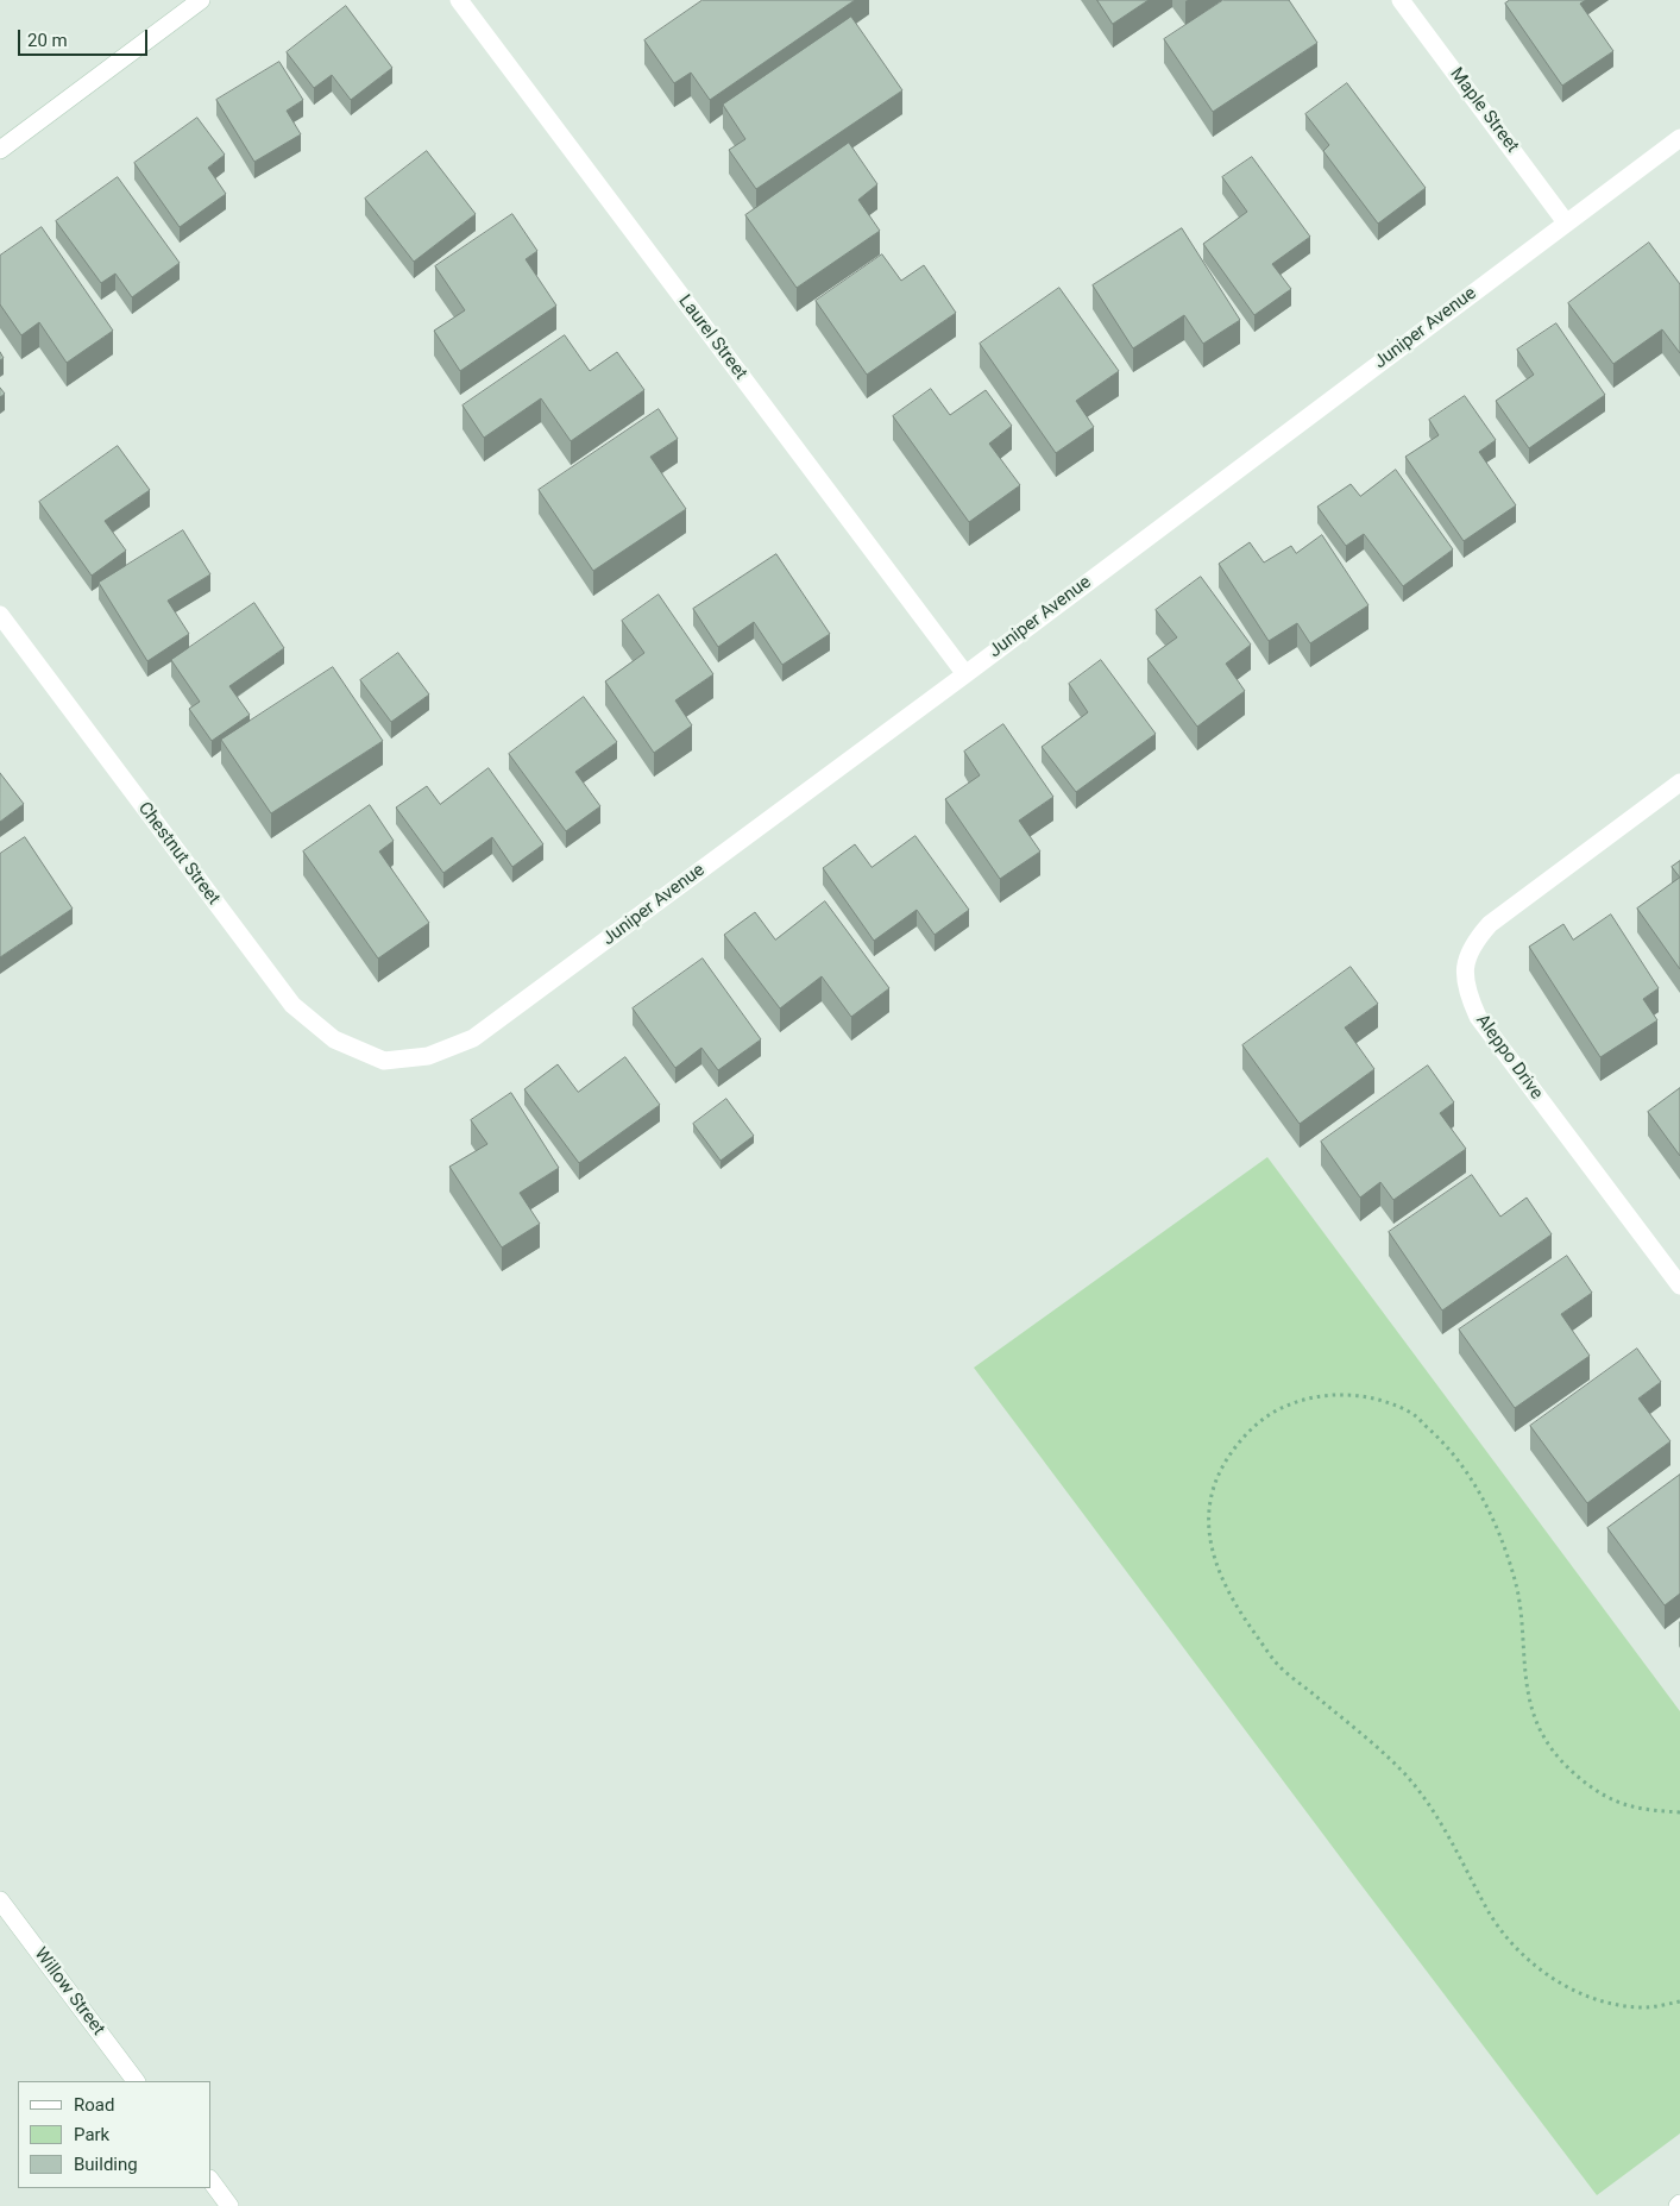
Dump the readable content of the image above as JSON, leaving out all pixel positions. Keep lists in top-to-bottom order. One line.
{"streets":{"street":["Maple Street","Juniper Avenue","Laurel Street","Chestnut Street","Aleppo Drive","Willow Street"]},"crossings":[["Maple Street","Juniper Avenue"],["Juniper Avenue","Laurel Street"],["Juniper Avenue","Chestnut Street"]],"legend":["Road","Park","Building"],"scale_bar":"20 m"}
